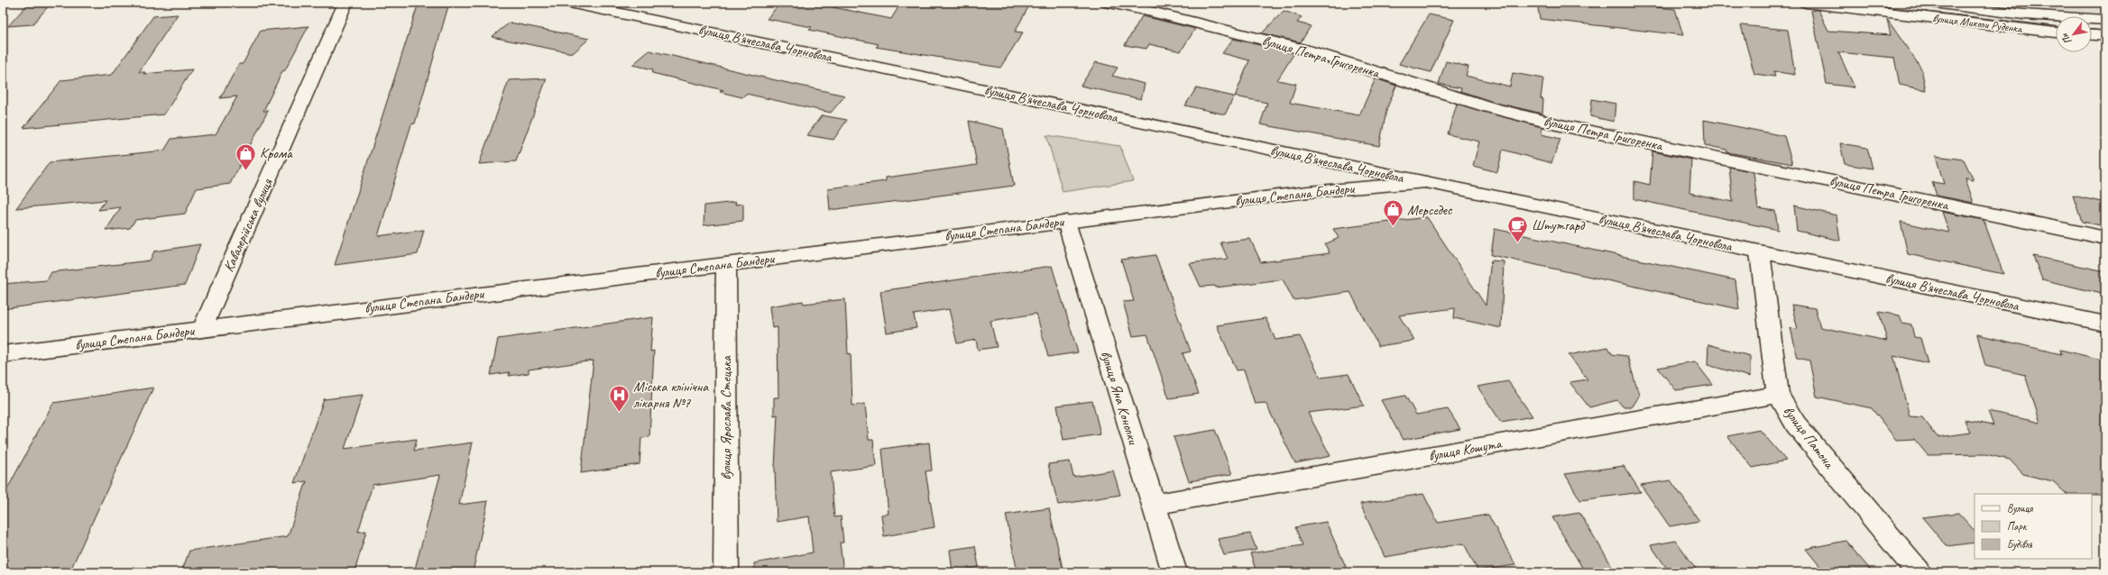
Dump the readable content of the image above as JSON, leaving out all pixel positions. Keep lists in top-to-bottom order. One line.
{"streets":{"street":["вулиця Миколи Руденка","вулиця В'ячеслава Чорновола","вулиця Петра Григоренка","вулиця Степана Бандери","Кавалерійська вулиця","вулиця Яна Конопки","вулиця Ярослава Стецька","вулиця Патона","вулиця Кошута"]},"crossings":[["вулиця В'ячеслава Чорновола","вулиця Степана Бандери"],["вулиця В'ячеслава Чорновола","вулиця Патона"],["вулиця Степана Бандери","Кавалерійська вулиця"],["вулиця Степана Бандери","вулиця Яна Конопки"],["вулиця Степана Бандери","вулиця Ярослава Стецька"],["вулиця Яна Конопки","вулиця Кошута"],["вулиця Патона","вулиця Кошута"]],"places":{"shop":["Крома","Мерседес"],"cafe":["Штутгард"],"hospital":["Міська клінічна лікарня №7"]},"legend":["Вулиця","Парк","Будівля"],"north":"bottom left"}
